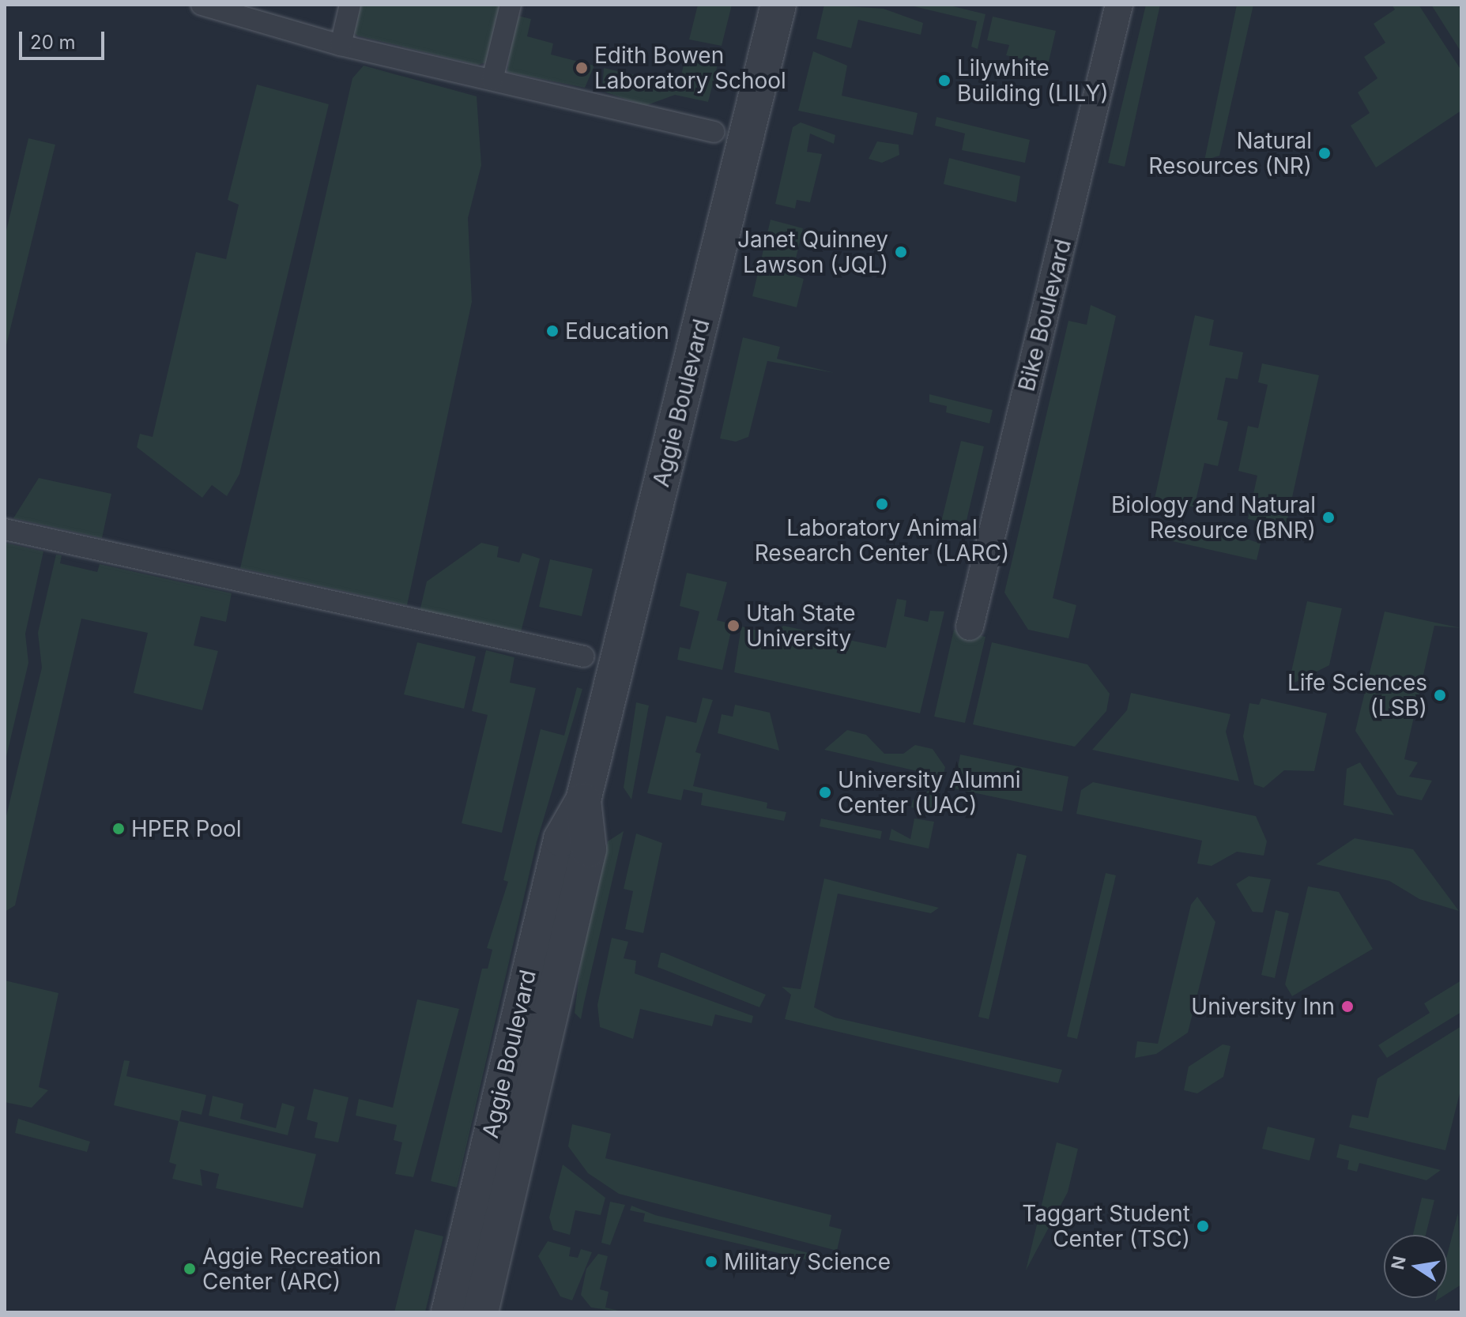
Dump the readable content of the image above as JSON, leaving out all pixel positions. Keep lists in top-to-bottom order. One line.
{"streets":{"street":["Bike Boulevard","Aggie Boulevard"]},"places":["Edith Bowen Laboratory School","Lilywhite Building (LILY)","Natural Resources (NR)","Janet Quinney Lawson (JQL)","Education","Laboratory Animal Research Center (LARC)","Biology and Natural Resource (BNR)","Utah State University","Life Sciences (LSB)","University Alumni Center (UAC)","HPER Pool","University Inn","Taggart Student Center (TSC)","Military Science","Aggie Recreation Center (ARC)"],"scale_bar":"20 m","north":"left"}
